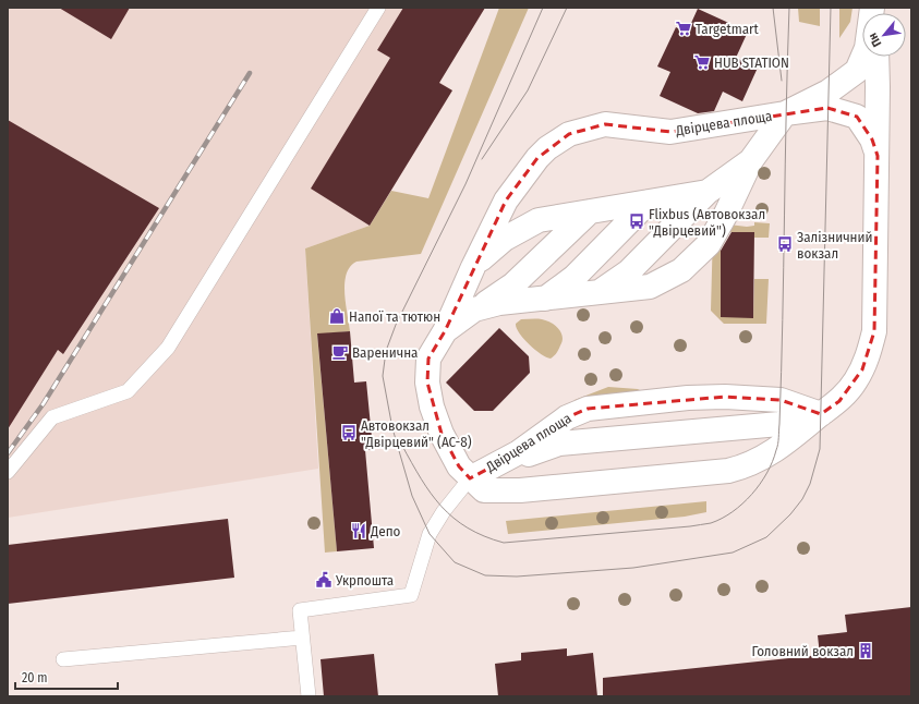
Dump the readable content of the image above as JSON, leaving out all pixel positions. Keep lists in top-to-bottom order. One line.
{"streets":{"street":["Двірцева площа"]},"places":{"supermarket":["Targetmart","HUB STATION"],"bus stop":["Flixbus (Автовокзал \"Двірцевий\")","Залізничний вокзал","Автовокзал \"Двірцевий\" (АС-8)"],"shop":["Напої та тютюн"],"cafe":["Варенична"],"restaurant":["Депо"],"public building":["Укрпошта"],"building":["Головний вокзал"]},"scale_bar":"20 m","north":"bottom left"}
